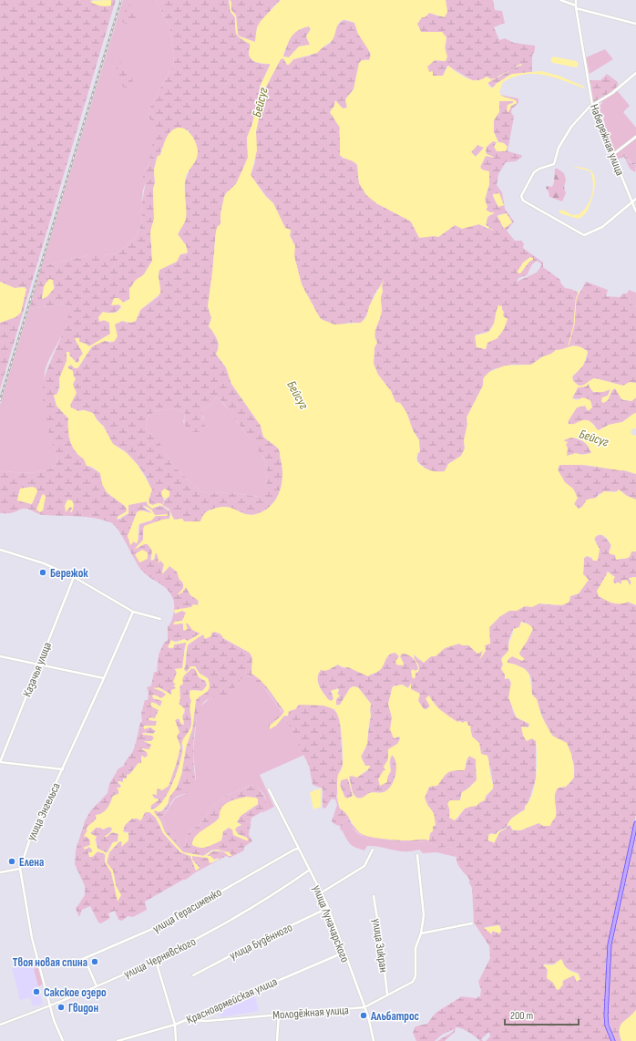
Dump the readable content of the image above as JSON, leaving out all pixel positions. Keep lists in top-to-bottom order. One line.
{"streets":{"street":["Набережная улица","Казачья улица","улица Энгельса","улица Герасименко","улица Луначарского","улица Будённого","улица Зикран","улица Чернявского","Красноармейская улица","Молодёжная улица"]},"crossings":[["улица Энгельса","улица Чернявского"],["улица Герасименко","улица Луначарского"],["улица Луначарского","улица Будённого"],["улица Луначарского","улица Чернявского"],["улица Луначарского","Красноармейская улица"],["улица Луначарского","Молодёжная улица"],["улица Зикран","Молодёжная улица"],["Красноармейская улица","Молодёжная улица"]],"water":["Бейсуг"],"places":["Бережок","Елена","Твоя новая спина","Сакское озеро","Гвидон","Альбатрос"],"scale_bar":"200 m"}
